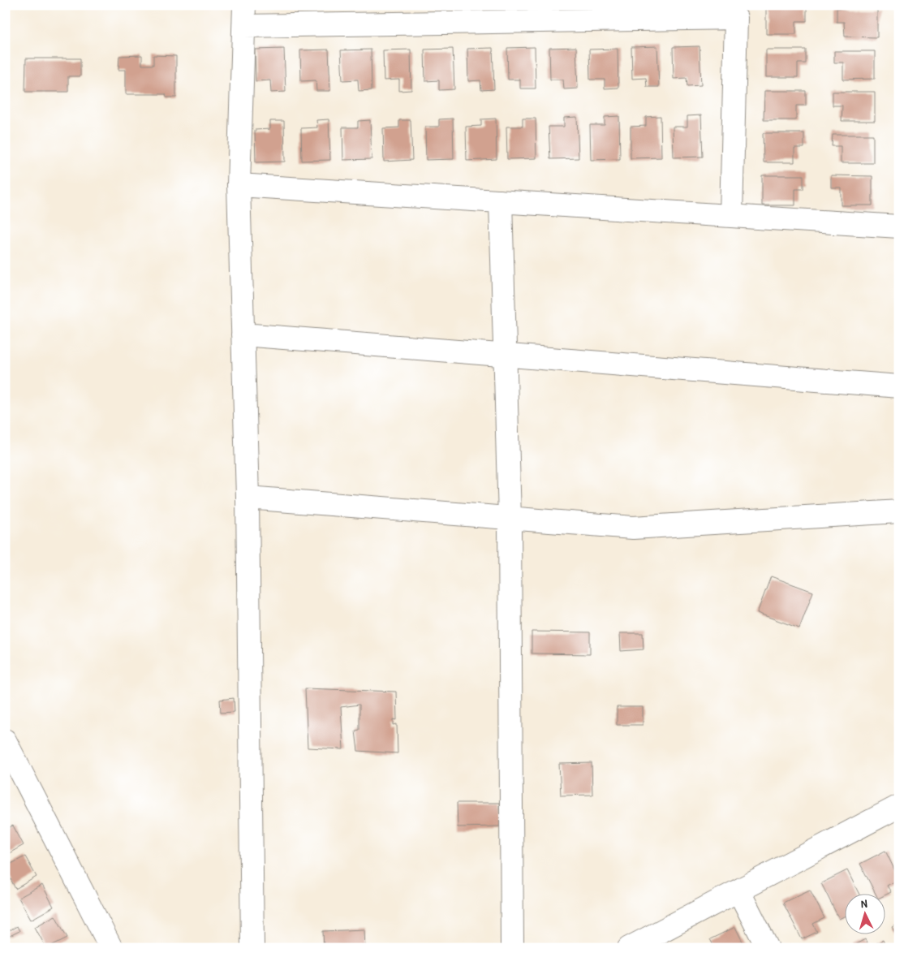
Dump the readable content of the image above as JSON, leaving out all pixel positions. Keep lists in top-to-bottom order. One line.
{"north":"top"}
